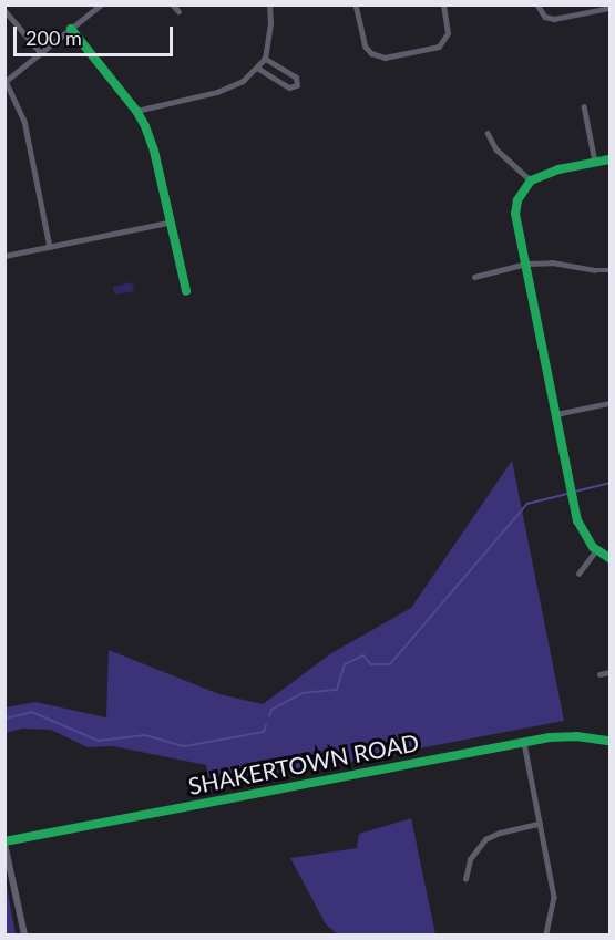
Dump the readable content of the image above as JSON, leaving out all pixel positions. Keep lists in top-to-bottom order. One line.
{"streets":{"street":["SHAKERTOWN ROAD"]},"scale_bar":"200 m"}
